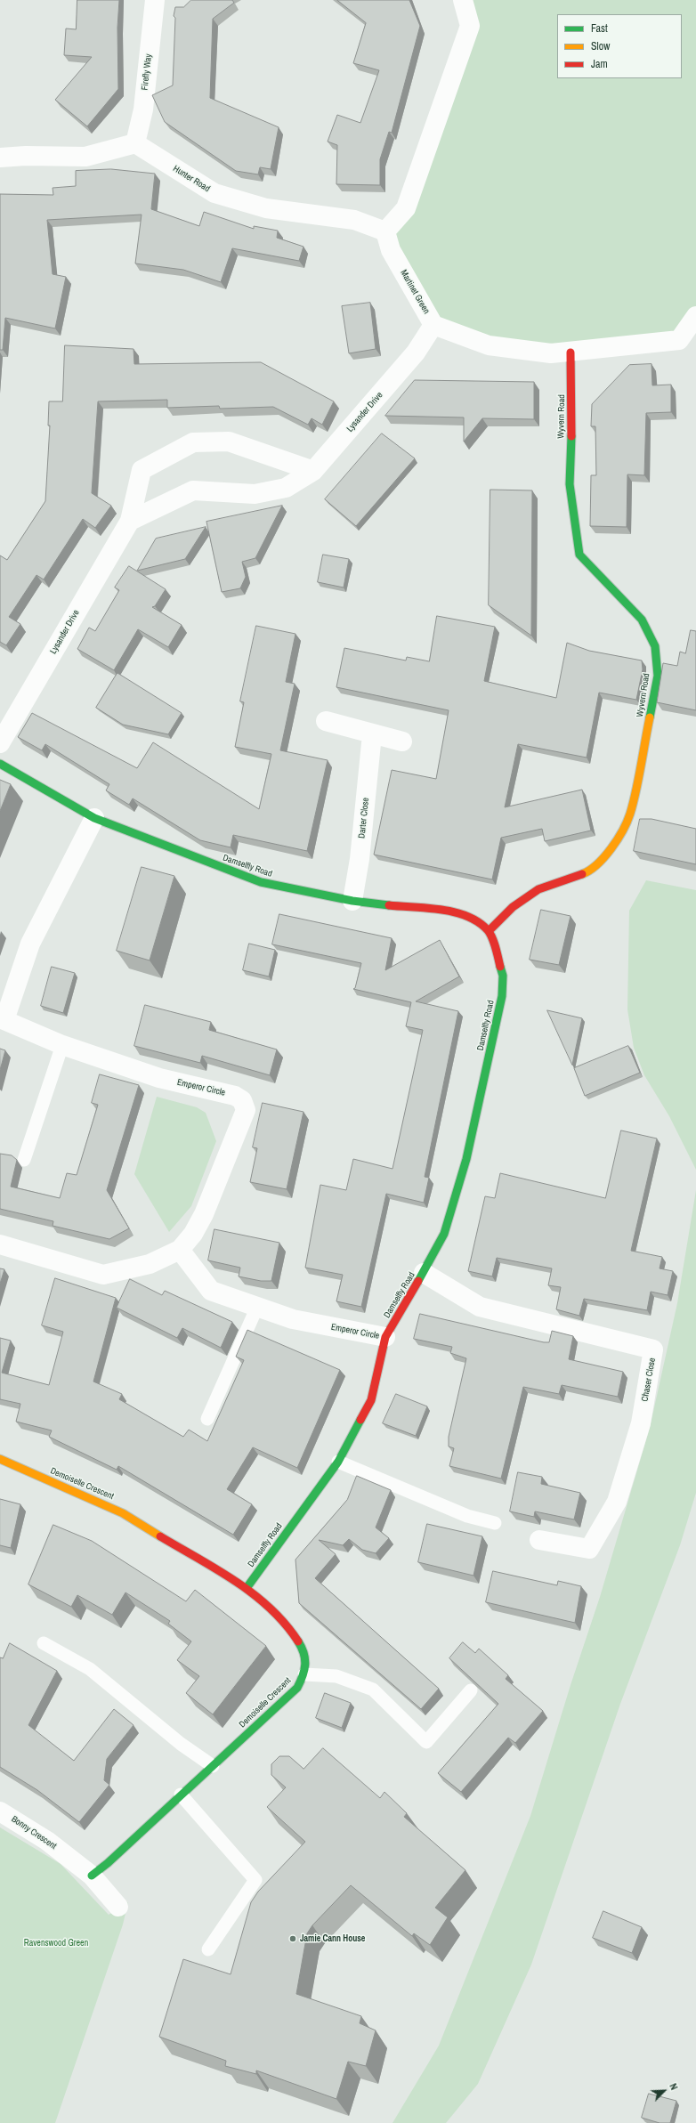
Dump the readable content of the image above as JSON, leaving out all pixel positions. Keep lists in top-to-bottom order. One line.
{"streets":{"street":["Firefly Way","Hunter Road","Martinet Green","Lysander Drive","Wyvern Road","Darter Close","Damselfly Road","Emperor Circle","Chaser Close","Demoiselle Crescent","Bonny Crescent"]},"crossings":[["Firefly Way","Hunter Road"],["Hunter Road","Martinet Green"],["Martinet Green","Lysander Drive"],["Martinet Green","Wyvern Road"],["Wyvern Road","Damselfly Road"],["Darter Close","Damselfly Road"],["Damselfly Road","Emperor Circle"],["Damselfly Road","Chaser Close"],["Damselfly Road","Demoiselle Crescent"],["Demoiselle Crescent","Bonny Crescent"]],"parks":["Ravenswood Green"],"places":["Jamie Cann House"],"legend":["Fast","Slow","Jam"],"north":"top right"}
